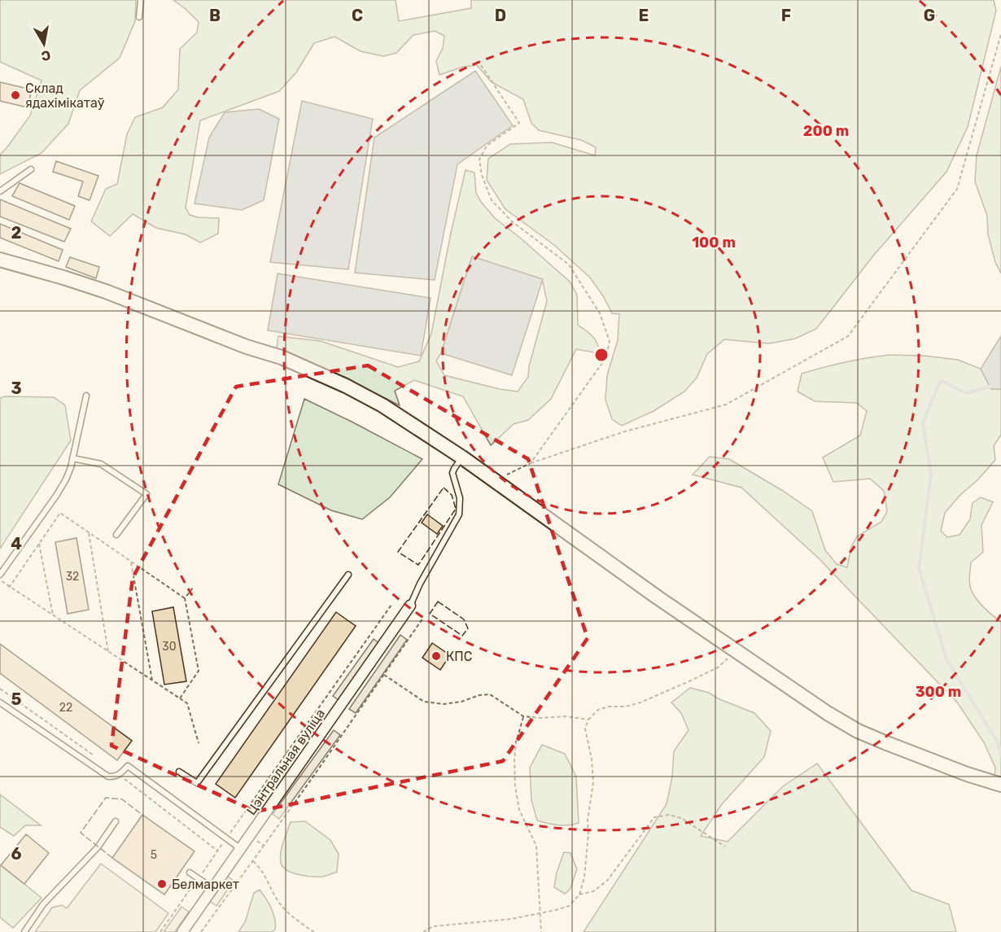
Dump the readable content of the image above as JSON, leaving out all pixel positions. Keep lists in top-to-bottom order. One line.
{"streets":{"street":["Цэнтральная вуліца"]},"places":["Склад ядахімікатаў","КПС","Белмаркет"],"house_numbers":["32","30","22","5"],"north":"bottom","grid":{"columns":["B","C","D","E","F","G"],"rows":["2","3","4","5","6"]},"rings":["200 m","100 m","300 m"]}
